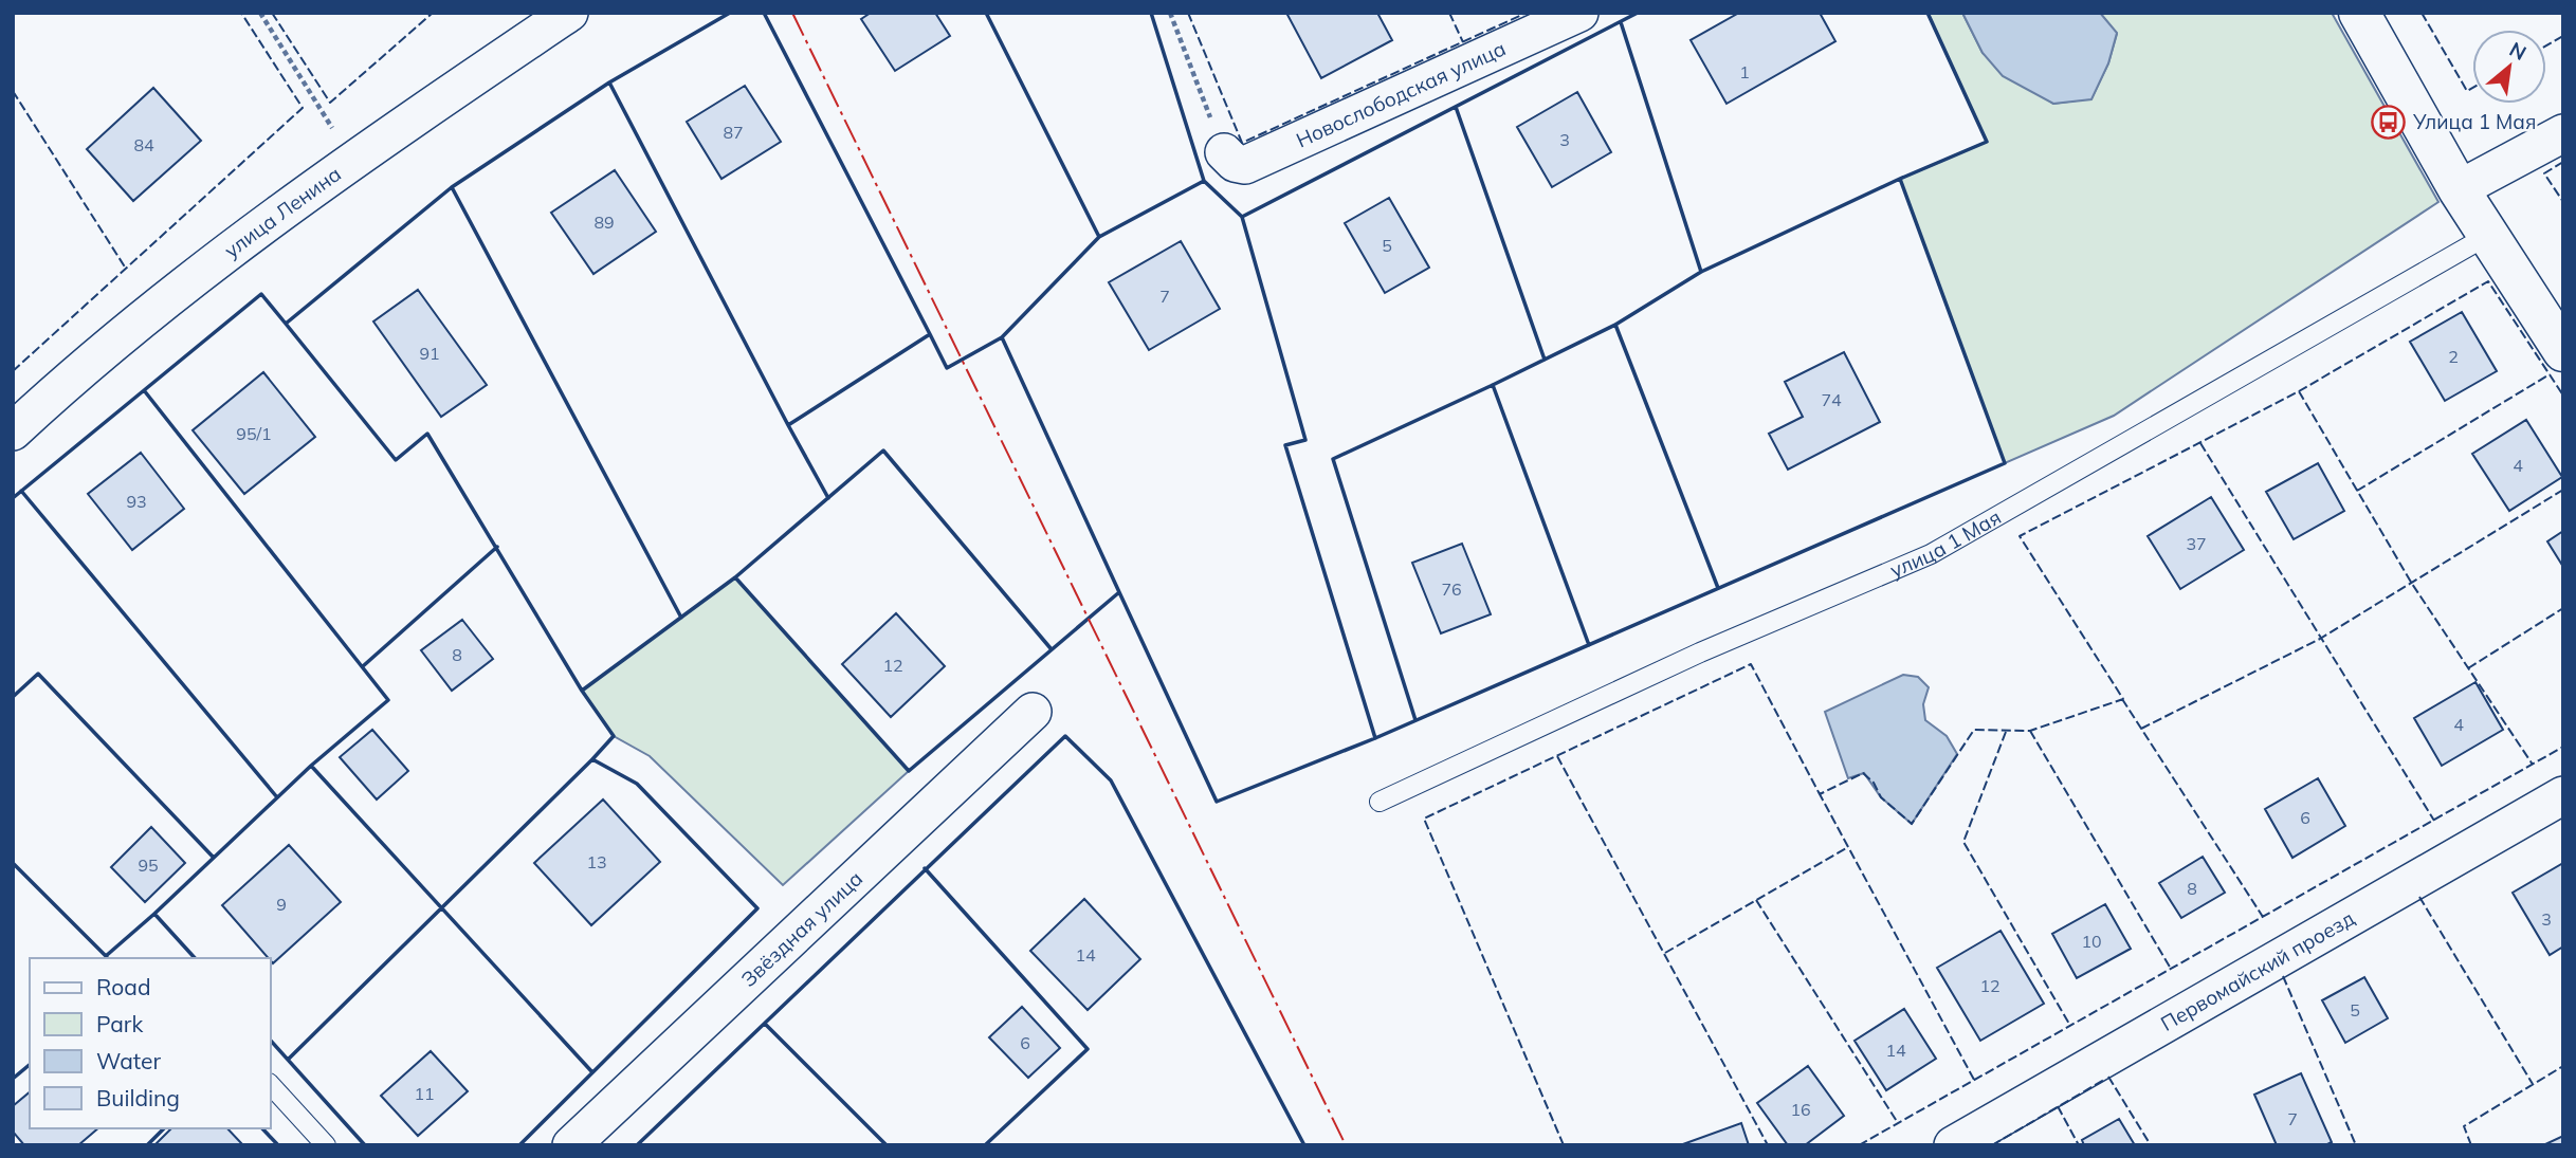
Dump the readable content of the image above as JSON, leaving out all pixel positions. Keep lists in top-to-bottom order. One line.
{"streets":{"street":["Новослободская улица","улица Ленина","Звёздная улица","Первомайский проезд"],"lane":["улица 1 Мая"]},"places":{"bus stop":["Улица 1 Мая"]},"house_numbers":["1","87","3","84","89","5","7","91","2","74","95/1","4","93","37","76","8","12","4","6","13","95","8","9","3","10","14","12","5","6","14","11","16","7"],"legend":["Road","Park","Water","Building"],"north":"top right"}
